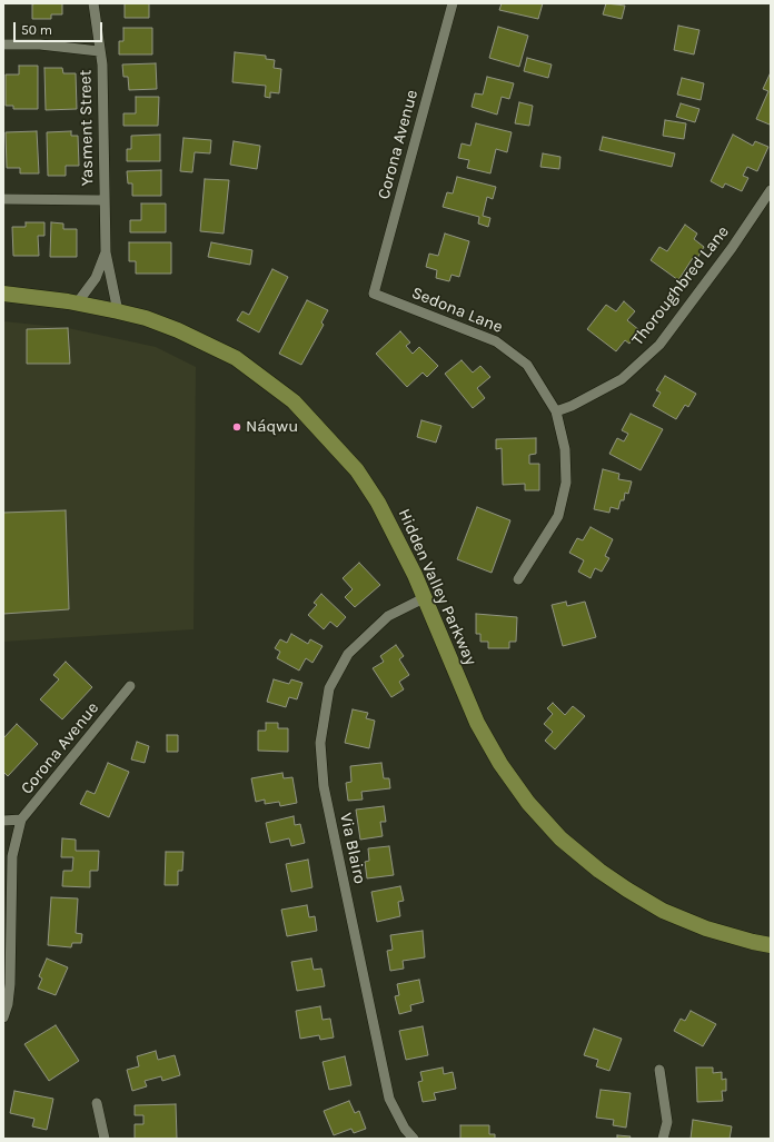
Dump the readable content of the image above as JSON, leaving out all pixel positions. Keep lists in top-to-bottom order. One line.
{"streets":{"main road":["Hidden Valley Parkway"],"street":["Yasment Street","Corona Avenue","Thoroughbred Lane","Sedona Lane","Via Blairo"]},"crossings":[["Yasment Street","Hidden Valley Parkway"],["Corona Avenue","Sedona Lane"],["Thoroughbred Lane","Sedona Lane"],["Hidden Valley Parkway","Via Blairo"]],"places":["Náqwu"],"scale_bar":"50 m"}
